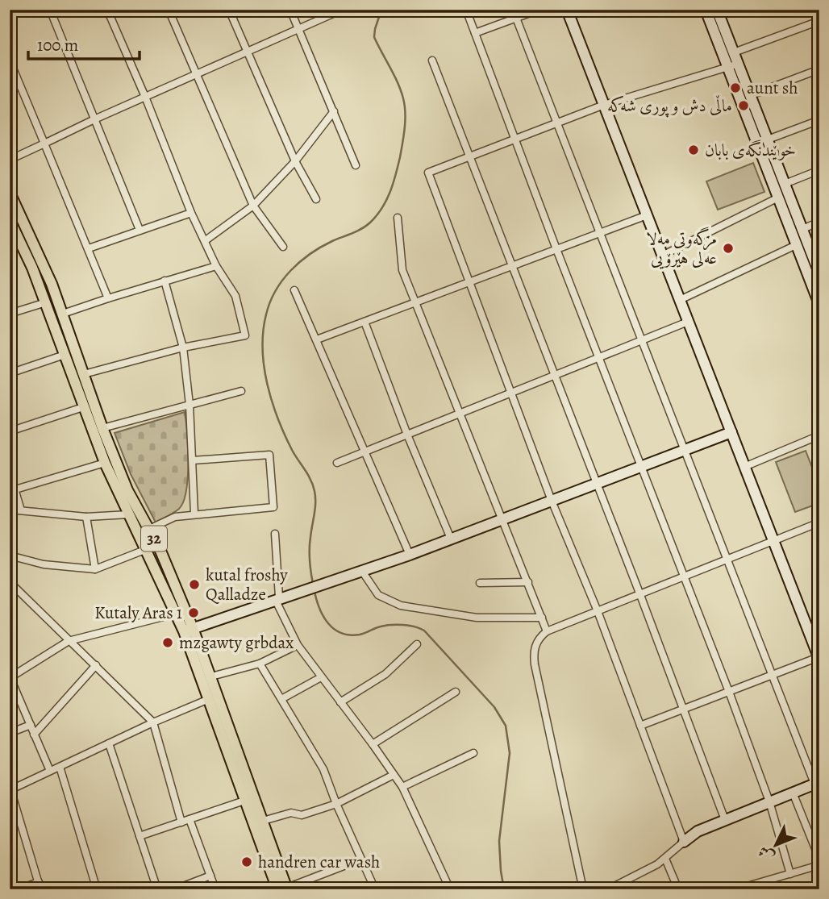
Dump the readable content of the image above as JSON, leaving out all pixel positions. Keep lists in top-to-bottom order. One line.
{"streets":{"main road":["32"]},"places":["aunt sh","ماڵی دش و پوری شەکە","خوێندنگەی بابان","مزگەوتی مەلا عەلی هێرۆیی","kutal froshy Qalladze","Kutaly Aras 1","mzgawty grbdax","handren car wash"],"scale_bar":"100 m","north":"bottom left"}
